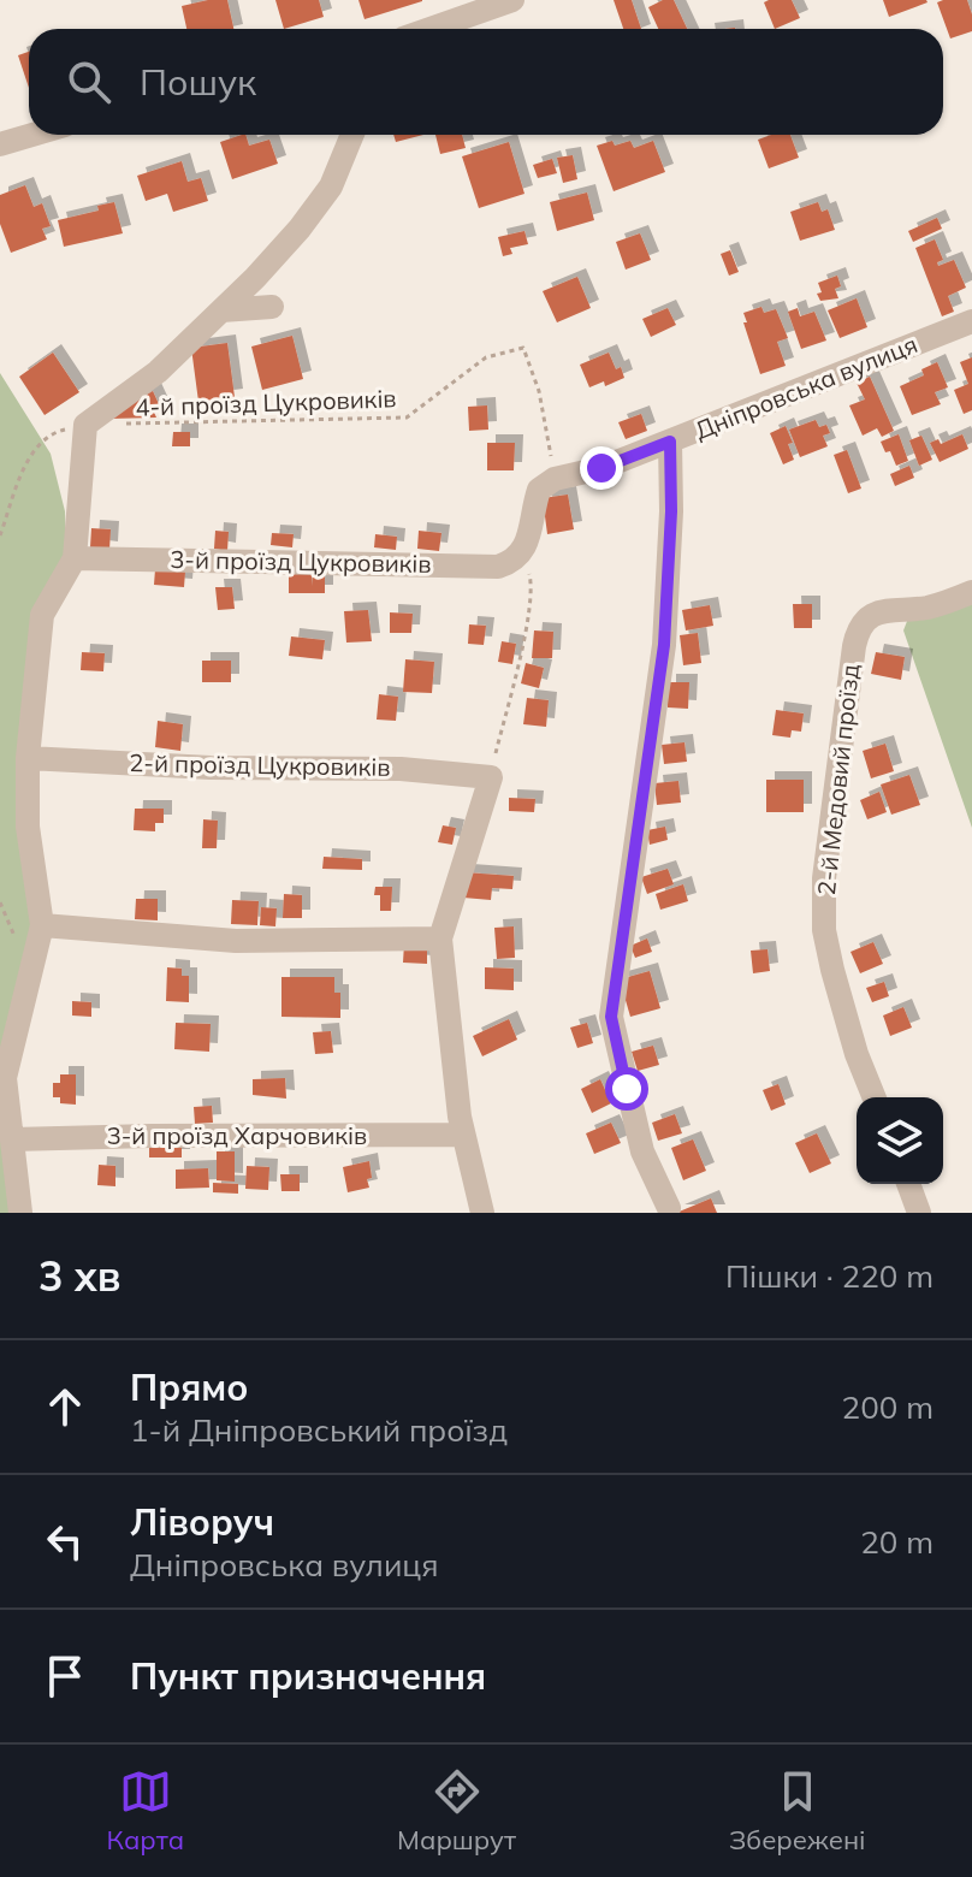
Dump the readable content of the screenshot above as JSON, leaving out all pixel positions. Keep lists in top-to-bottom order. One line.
{"streets":{"street":["Дніпровська вулиця","3-й проїзд Цукровиків","2-й проїзд Цукровиків","2-й Медовий проїзд","3-й проїзд Харчовиків"],"path":["4-й проїзд Цукровиків"]},"crossings":[["Дніпровська вулиця","4-й проїзд Цукровиків"]],"page":{"search":"Пошук","heading":["3 хв","Пішки · 220 m"],"list":[["Прямо","1-й Дніпровський проїзд","200 m"],["Ліворуч","Дніпровська вулиця","20 m"],"Пункт призначення"],"nav":["Карта","Маршрут","Збережені"]}}
